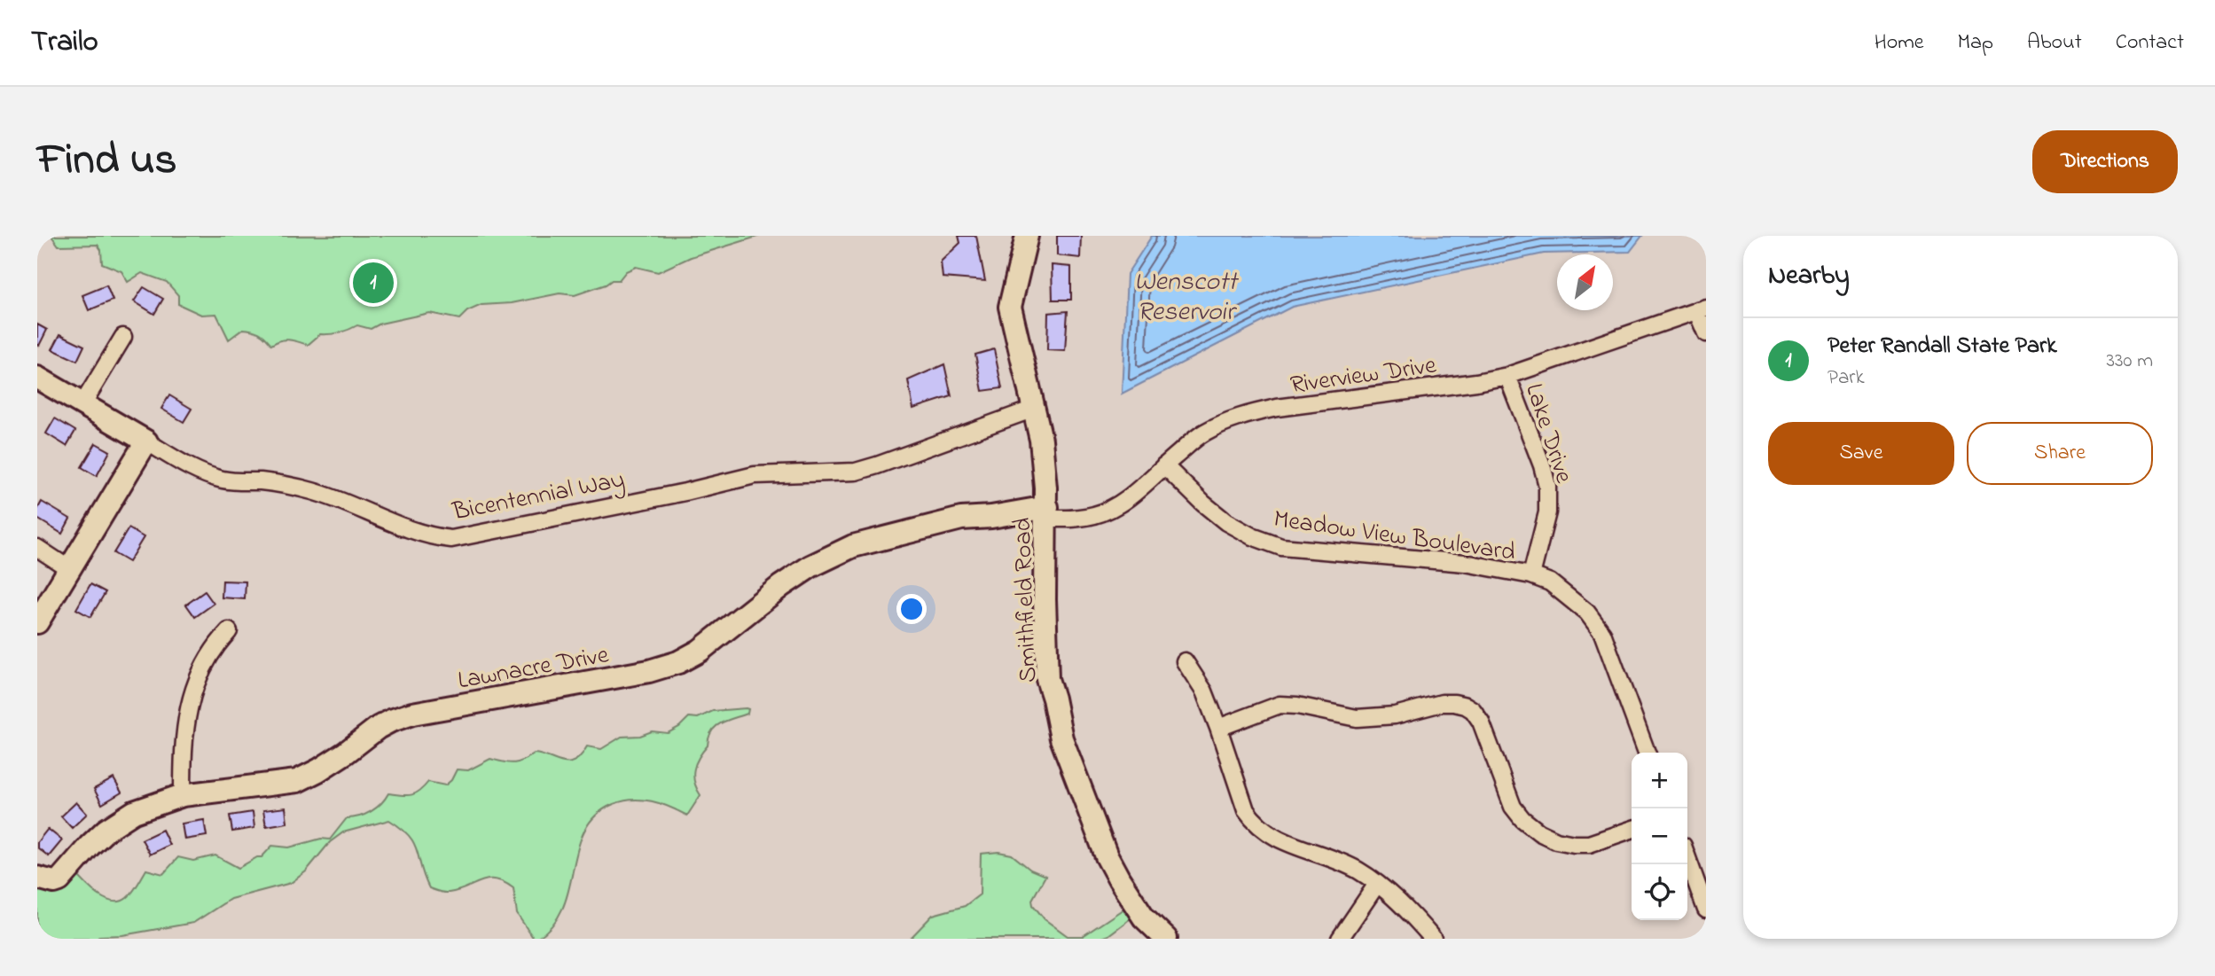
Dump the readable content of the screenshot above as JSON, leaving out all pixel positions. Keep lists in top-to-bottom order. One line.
{"streets":{"street":["Riverview Drive","Lake Drive","Bicentennial Way","Meadow View Boulevard","Smithfield Road","Lawnacre Drive"]},"crossings":[["Riverview Drive","Lake Drive"],["Riverview Drive","Meadow View Boulevard"],["Riverview Drive","Smithfield Road"],["Riverview Drive","Lawnacre Drive"],["Lake Drive","Meadow View Boulevard"],["Bicentennial Way","Smithfield Road"],["Smithfield Road","Lawnacre Drive"]],"water":["Wenscott Reservoir"],"north":"top right","page":{"header":"Trailo","nav":["Home","Map","About","Contact"],"title":"Find us","buttons":["Directions",["Save","Share"]],"heading":"Nearby","pins":"1","list":[{"mark":"1","name":"Peter Randall State Park","note":"Park","value":"330 m"}],"map_buttons":["+","−"]}}
